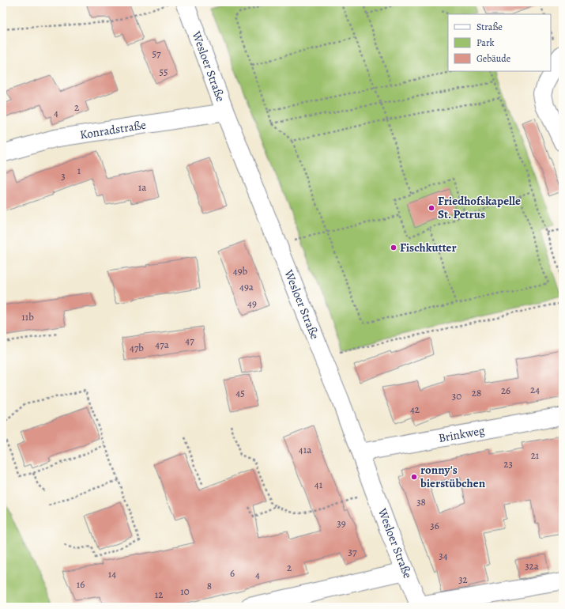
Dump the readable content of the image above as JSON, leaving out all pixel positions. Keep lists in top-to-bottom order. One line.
{"streets":{"street":["Wesloer Straße","Konradstraße","Brinkweg"]},"crossings":[["Wesloer Straße","Konradstraße"],["Wesloer Straße","Brinkweg"]],"places":["Friedhofskapelle St. Petrus","Fischkutter","ronny's bierstübchen"],"house_numbers":["57","55","2","4","1","3","1a","49b","49a","49","11b","47","47a","47b","24","26","45","28","30","42","41a","21","23","41","38","39","36","37","34","32a","2","6","14","4","32","16","8","10","12"],"legend":["Straße","Park","Gebäude"]}
